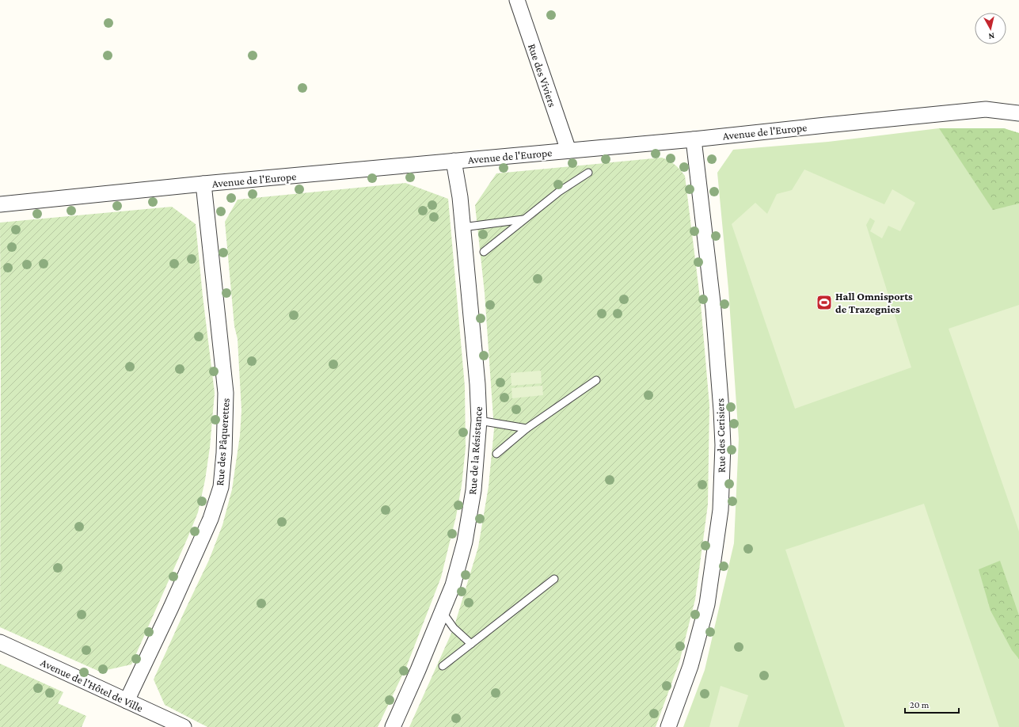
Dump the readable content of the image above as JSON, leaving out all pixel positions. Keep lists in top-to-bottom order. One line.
{"streets":{"street":["Rue des Viviers","Avenue de l'Europe","Rue des Cerisiers","Rue des Pâquerettes","Rue de la Résistance","Avenue de l'Hôtel de Ville"]},"crossings":[["Rue des Viviers","Avenue de l'Europe"],["Avenue de l'Europe","Rue des Cerisiers"],["Avenue de l'Europe","Rue des Pâquerettes"],["Avenue de l'Europe","Rue de la Résistance"],["Rue des Pâquerettes","Avenue de l'Hôtel de Ville"]],"places":{"sports":["Hall Omnisports de Trazegnies"]},"scale_bar":"20 m","north":"bottom"}
